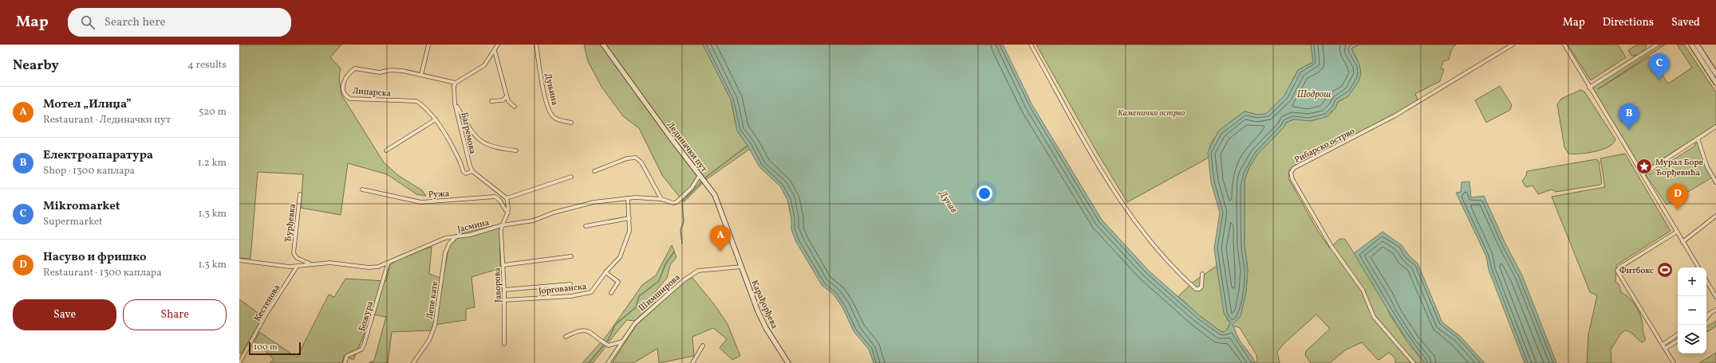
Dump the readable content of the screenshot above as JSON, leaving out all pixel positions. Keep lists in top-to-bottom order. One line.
{"streets":{"main road":["Лединачки пут","Карађорђева"],"street":["Дуњина","Липарска","Багремова","Рибарско острво","Ружа","Ђурђевка","Јасмина","Јаворова","Јоргованска","Шимширова","Лепе кате","Кестенова","Божура"]},"crossings":[["Липарска","Багремова"],["Лединачки пут","Јасмина"],["Лединачки пут","Шимширова"],["Лединачки пут","Карађорђева"],["Ђурђевка","Јасмина"],["Јасмина","Јаворова"],["Јасмина","Јоргованска"],["Јасмина","Лепе кате"],["Јасмина","Кестенова"],["Јасмина","Божура"],["Јаворова","Јоргованска"],["Шимширова","Карађорђева"]],"water":["Шодрош","Дунав"],"parks":["Каменичко острво"],"places":{"place":["Мурал Боре Ђорђевића"],"sports":["Фитбокс"]},"scale_bar":"100 m","page":{"header":"Map","search":"Search here","nav":["Map","Directions","Saved"],"heading":["Nearby","4 results"],"pins":["C","B","D","A"],"list":[{"mark":"A","name":"Мотел „Илиџа”","note":"Restaurant · Лединачки пут","value":"520 m"},{"mark":"B","name":"Електроапаратура","note":"Shop · 1300 каплара","value":"1.2 km"},{"mark":"C","name":"Mikromarket","note":"Supermarket","value":"1.3 km"},{"mark":"D","name":"Насуво и фришко","note":"Restaurant · 1300 каплара","value":"1.3 km"}],"map_buttons":["+","−"],"buttons":["Save","Share"],"scale":"100 m"}}
